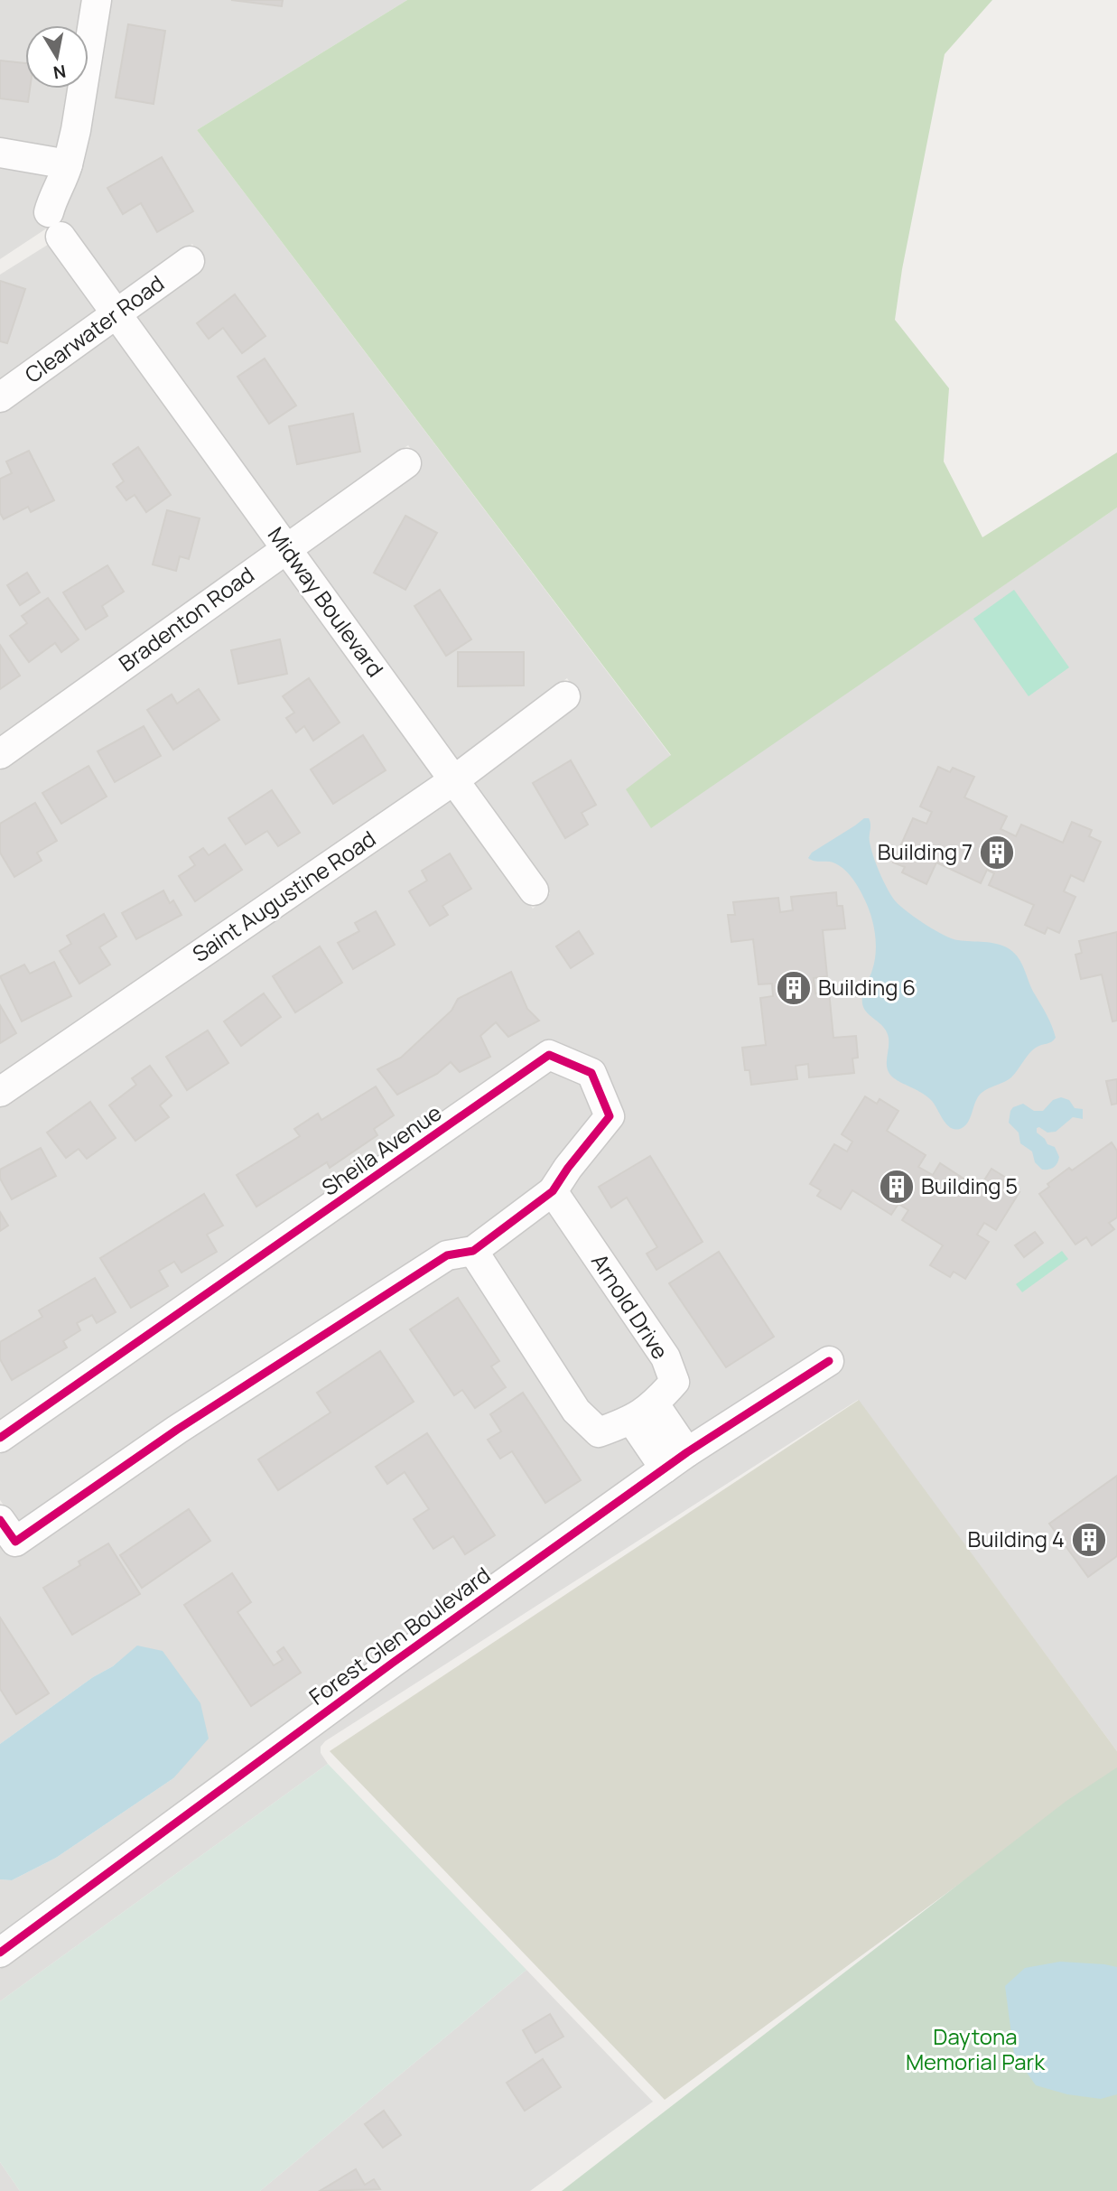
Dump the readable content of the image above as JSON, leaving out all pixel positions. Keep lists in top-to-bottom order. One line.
{"streets":{"street":["Clearwater Road","Midway Boulevard","Bradenton Road","Saint Augustine Road","Sheila Avenue","Arnold Drive","Forest Glen Boulevard"]},"crossings":[["Clearwater Road","Midway Boulevard"],["Midway Boulevard","Bradenton Road"],["Midway Boulevard","Saint Augustine Road"],["Sheila Avenue","Arnold Drive"]],"parks":["Daytona Memorial Park"],"places":{"building":["Building 7","Building 6","Building 5","Building 4"]},"north":"bottom"}
